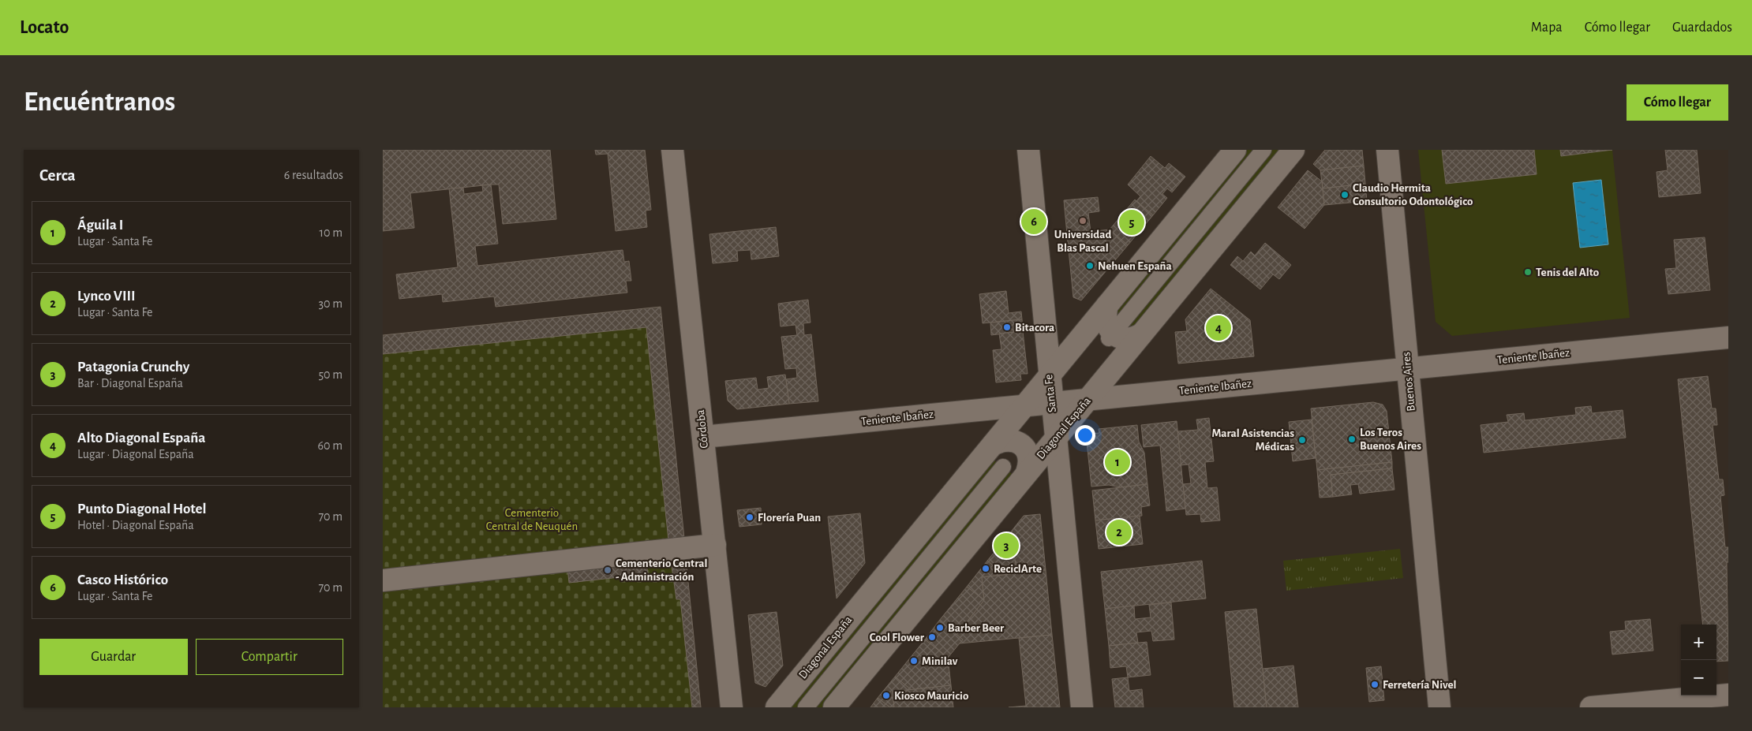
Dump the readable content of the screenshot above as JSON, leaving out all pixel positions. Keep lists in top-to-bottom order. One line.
{"streets":{"street":["Teniente Ibañez","Buenos Aires","Santa Fe","Diagonal España","Córdoba"]},"crossings":[["Teniente Ibañez","Buenos Aires"],["Teniente Ibañez","Santa Fe"],["Teniente Ibañez","Diagonal España"],["Teniente Ibañez","Córdoba"],["Santa Fe","Diagonal España"]],"parks":["Cementerio Central de Neuquén"],"places":["Claudio Hermita Consultorio Odontológico","Universidad Blas Pascal","Nehuen España","Tenis del Alto","Bitacora","Los Teros Buenos Aires","Maral Asistencias Médicas","Florería Puan","ReciclArte","Cementerio Central - Administración","Barber Beer","Cool Flower","Minilav","Ferretería Nivel","Kiosco Mauricio"],"page":{"header":"Locato","nav":["Mapa","Cómo llegar","Guardados"],"buttons":["Cómo llegar",["Guardar","Compartir"]],"title":"Encuéntranos","heading":["Cerca","6 resultados"],"list":[{"mark":"1","name":"Águila I","note":"Lugar · Santa Fe","value":"10 m"},{"mark":"2","name":"Lynco VIII","note":"Lugar · Santa Fe","value":"30 m"},{"mark":"3","name":"Patagonia Crunchy","note":"Bar · Diagonal España","value":"50 m"},{"mark":"4","name":"Alto Diagonal España","note":"Lugar · Diagonal España","value":"60 m"},{"mark":"5","name":"Punto Diagonal Hotel","note":"Hotel · Diagonal España","value":"70 m"},{"mark":"6","name":"Casco Histórico","note":"Lugar · Santa Fe","value":"70 m"}],"pins":["6","5","4","1","2","3"],"map_buttons":["+","−"]}}
